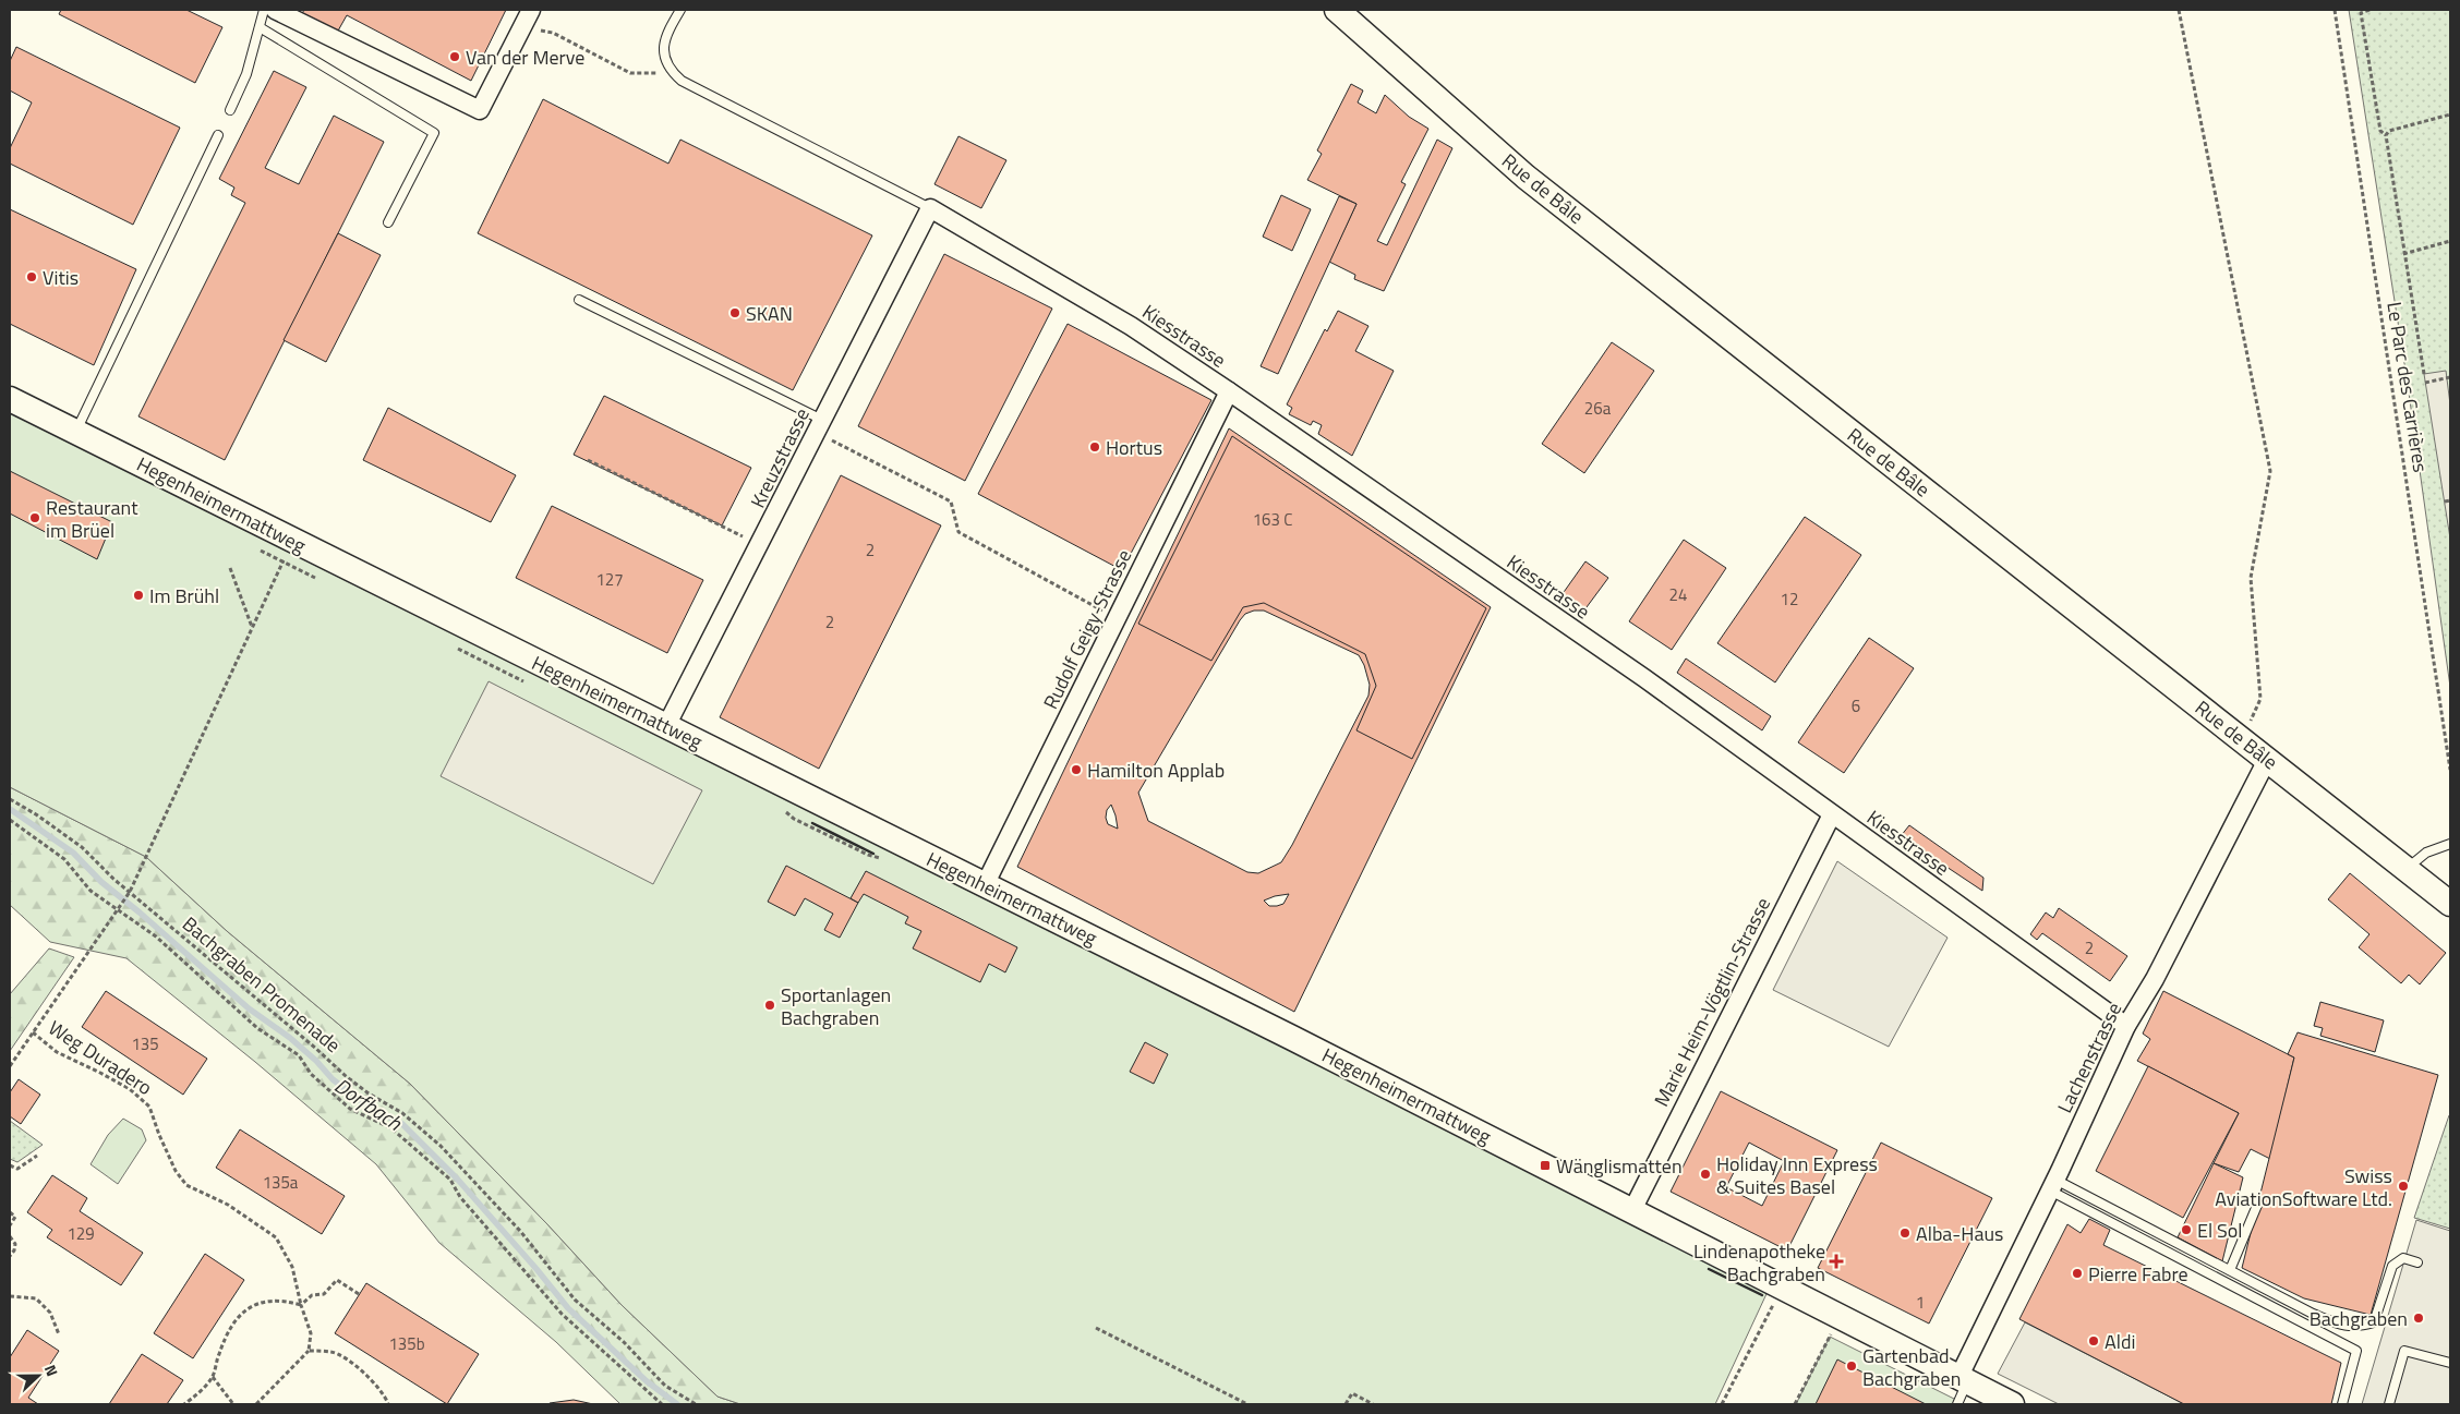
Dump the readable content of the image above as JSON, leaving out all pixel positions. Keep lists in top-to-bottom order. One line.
{"streets":{"street":["Rue de Bâle","Kiesstrasse","Kreuzstrasse","Hegenheimermattweg","Rudolf Geigy-Strasse","Marie Heim-Vögtlin-Strasse","Lachenstrasse"],"path":["Le Parc des Carrières","Bachgraben Promenade","Weg Duradero"]},"crossings":[["Rue de Bâle","Lachenstrasse"],["Kiesstrasse","Kreuzstrasse"],["Kiesstrasse","Rudolf Geigy-Strasse"],["Kiesstrasse","Marie Heim-Vögtlin-Strasse"],["Kiesstrasse","Lachenstrasse"],["Kreuzstrasse","Hegenheimermattweg"],["Hegenheimermattweg","Rudolf Geigy-Strasse"],["Hegenheimermattweg","Marie Heim-Vögtlin-Strasse"],["Hegenheimermattweg","Lachenstrasse"]],"water":["Dorfbach"],"places":{"other":["Van der Merve","Vitis","SKAN","Hortus","Restaurant im Brüel","Im Brühl","Hamilton Applab","Sportanlagen Bachgraben","Holiday Inn Express & Suites Basel","Swiss AviationSoftware Ltd.","El Sol","Alba-Haus","Pierre Fabre","Bachgraben","Aldi","Gartenbad Bachgraben"],"transit":["Wänglismatten"],"health":["Lindenapotheke Bachgraben"]},"house_numbers":["26a","163 C","2","127","24","12","2","6","2","135","135a","129","1","135b"],"north":"right"}
